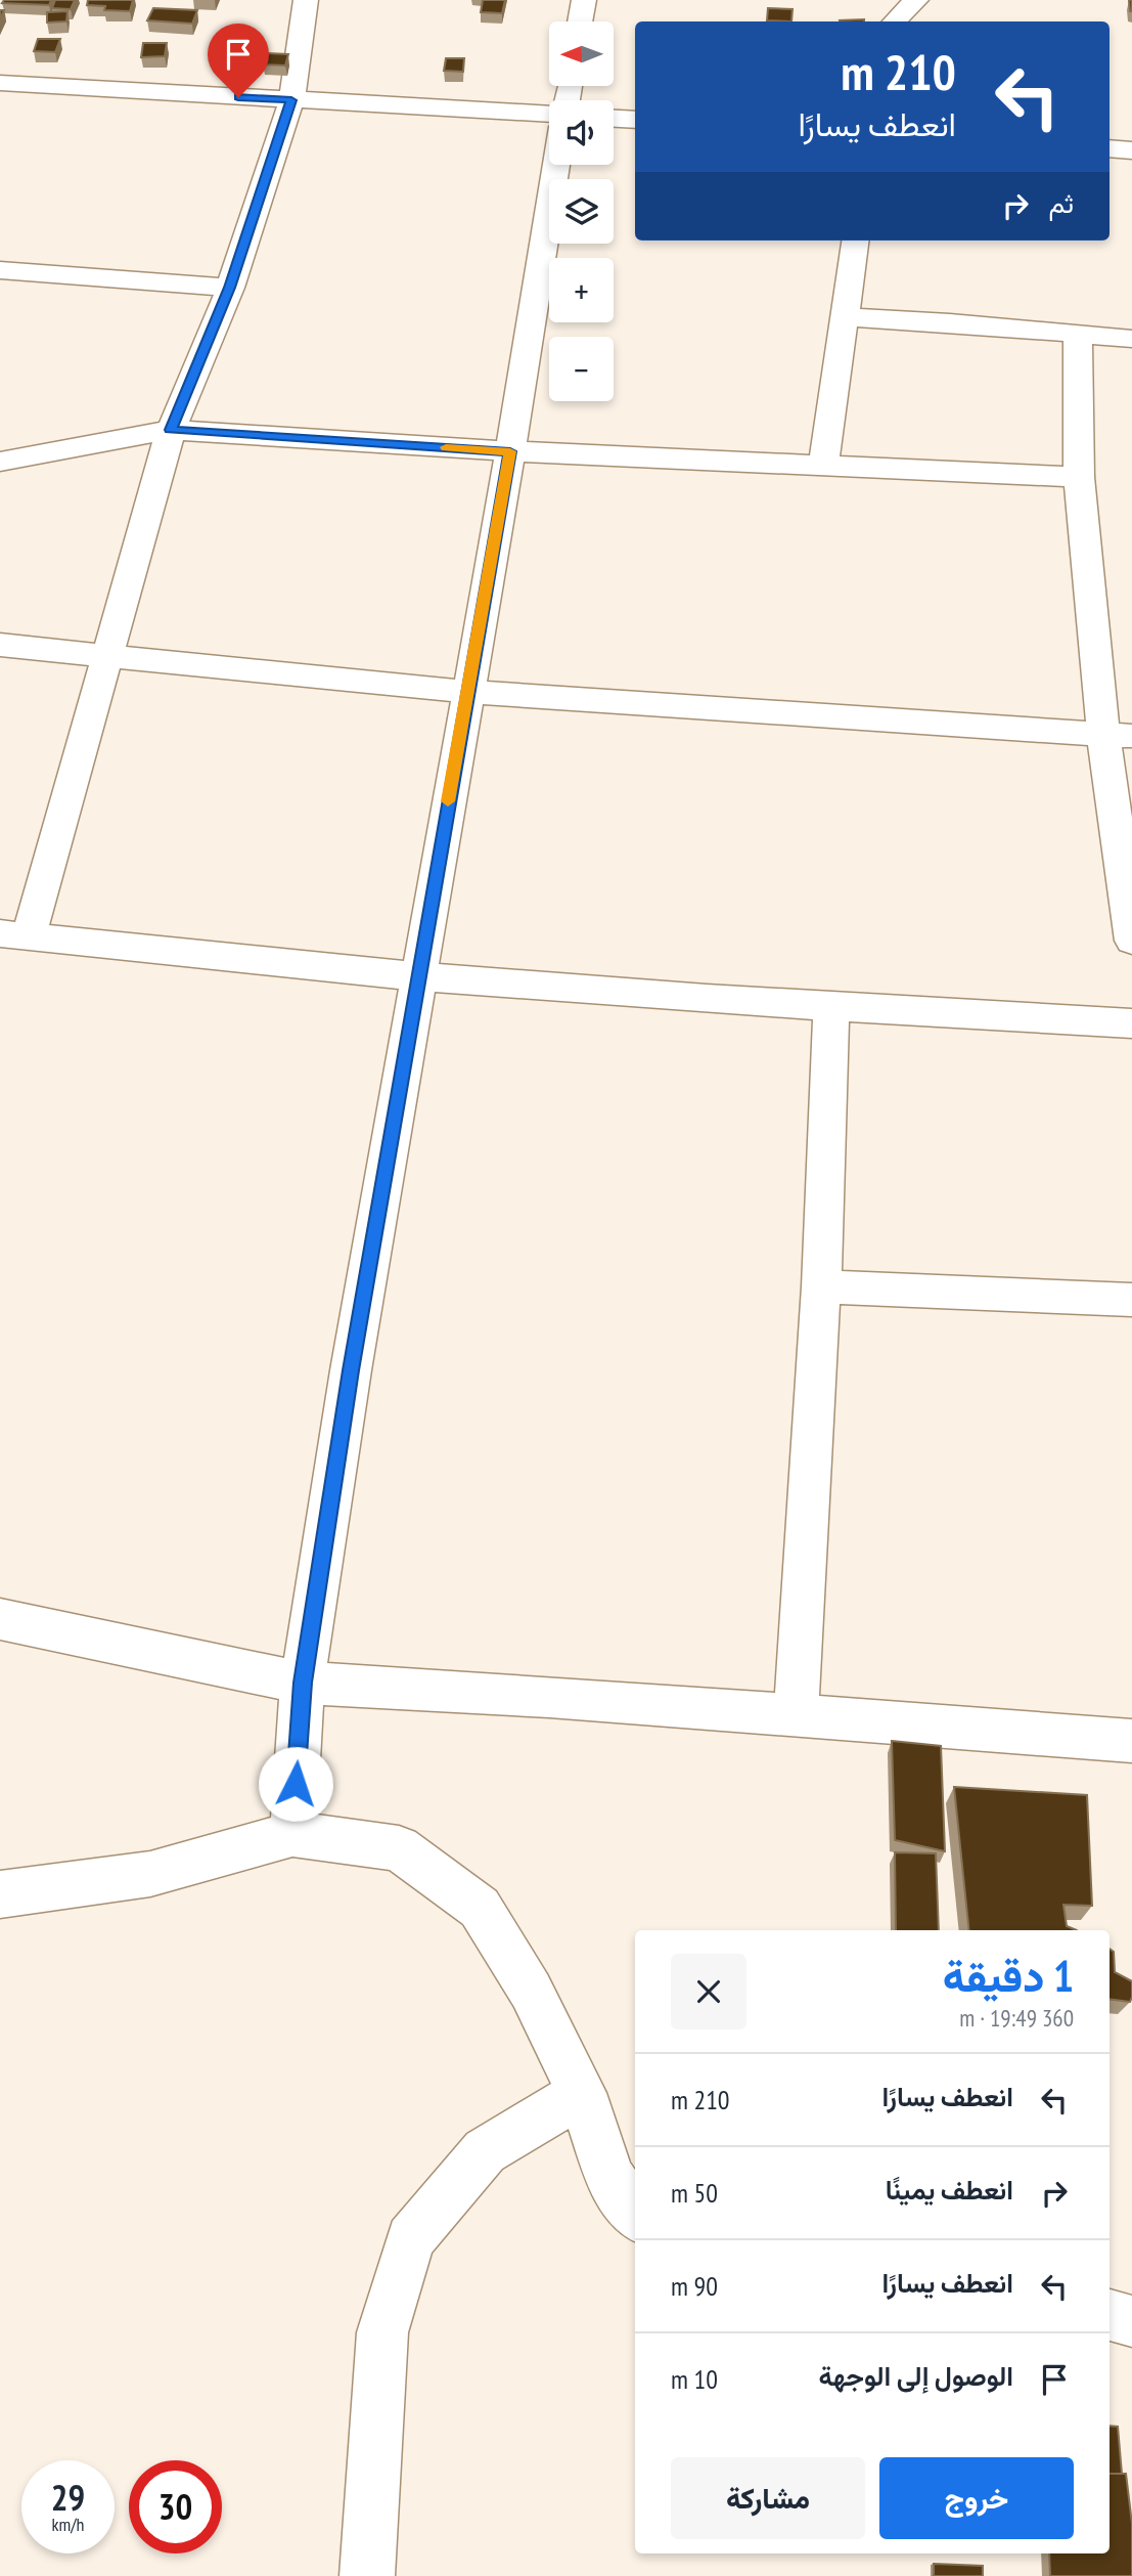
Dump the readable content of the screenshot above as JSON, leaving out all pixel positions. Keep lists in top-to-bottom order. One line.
{"north":"left","page":{"map_buttons":["+","−"],"turn":["210 m","انعطف يسارًا"],"then":"ثم","heading":["1 دقيقة","360 m · 19:49"],"list":[{"name":"انعطف يسارًا","value":"210 m"},{"name":"انعطف يمينًا","value":"50 m"},{"name":"انعطف يسارًا","value":"90 m"},{"name":"الوصول إلى الوجهة","value":"10 m"}],"buttons":["خروج","مشاركة"],"speed":"29 km/h","limit":"30"}}
